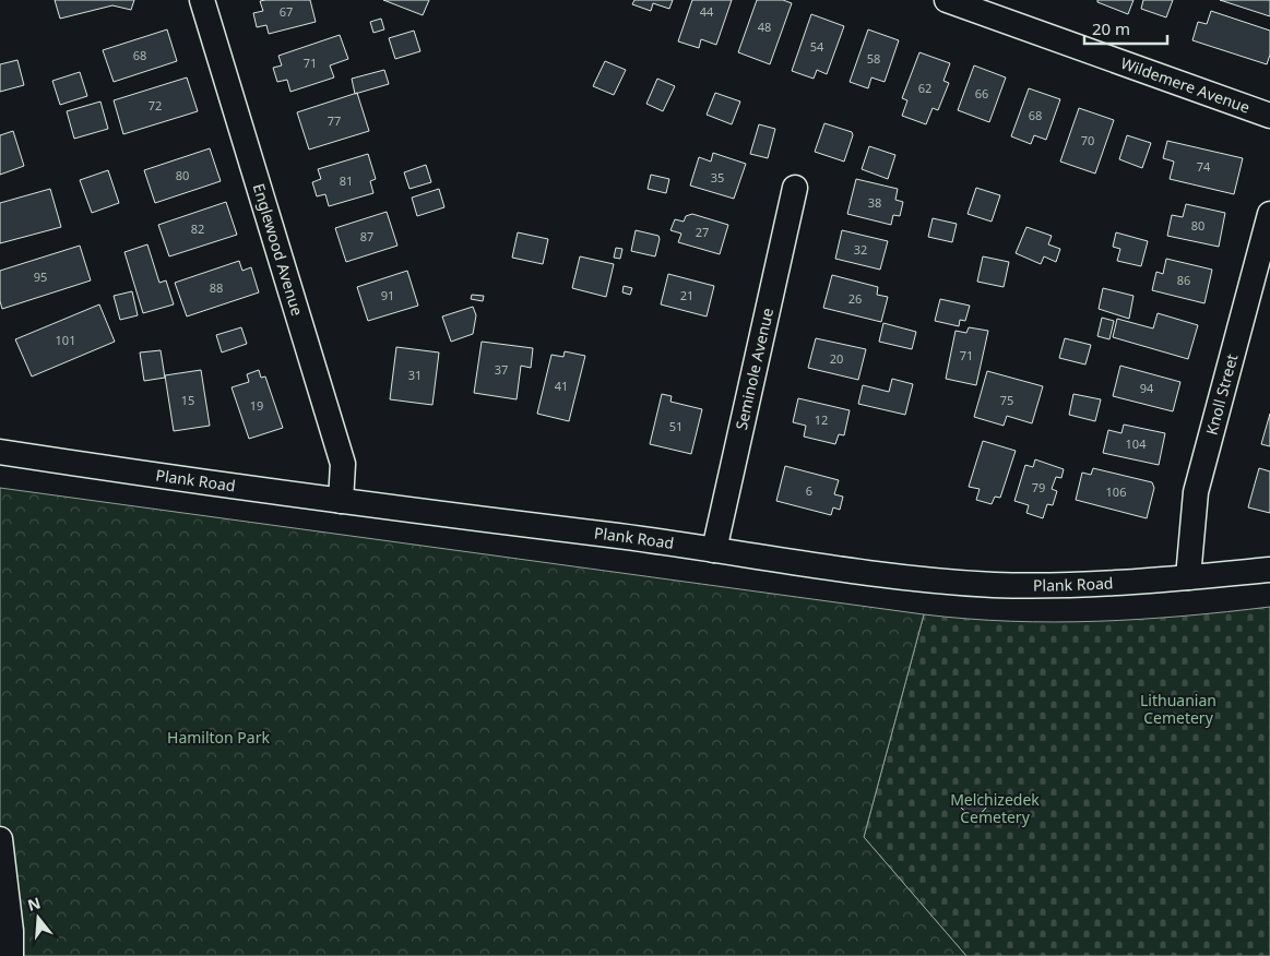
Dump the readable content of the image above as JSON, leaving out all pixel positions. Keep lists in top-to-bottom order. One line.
{"streets":{"street":["Wildemere Avenue","Englewood Avenue","Seminole Avenue","Knoll Street","Plank Road"]},"crossings":[["Englewood Avenue","Plank Road"],["Seminole Avenue","Plank Road"],["Knoll Street","Plank Road"]],"parks":["Lithuanian Cemetery","Hamilton Park","Melchizedek Cemetery"],"house_numbers":["67","44","48","54","68","58","71","62","66","72","68","77","70","74","80","35","81","38","80","82","27","87","32","95","86","88","91","21","26","101","71","20","37","31","41","94","15","75","19","12","51","104","79","6","106"],"scale_bar":"20 m","north":"top"}
